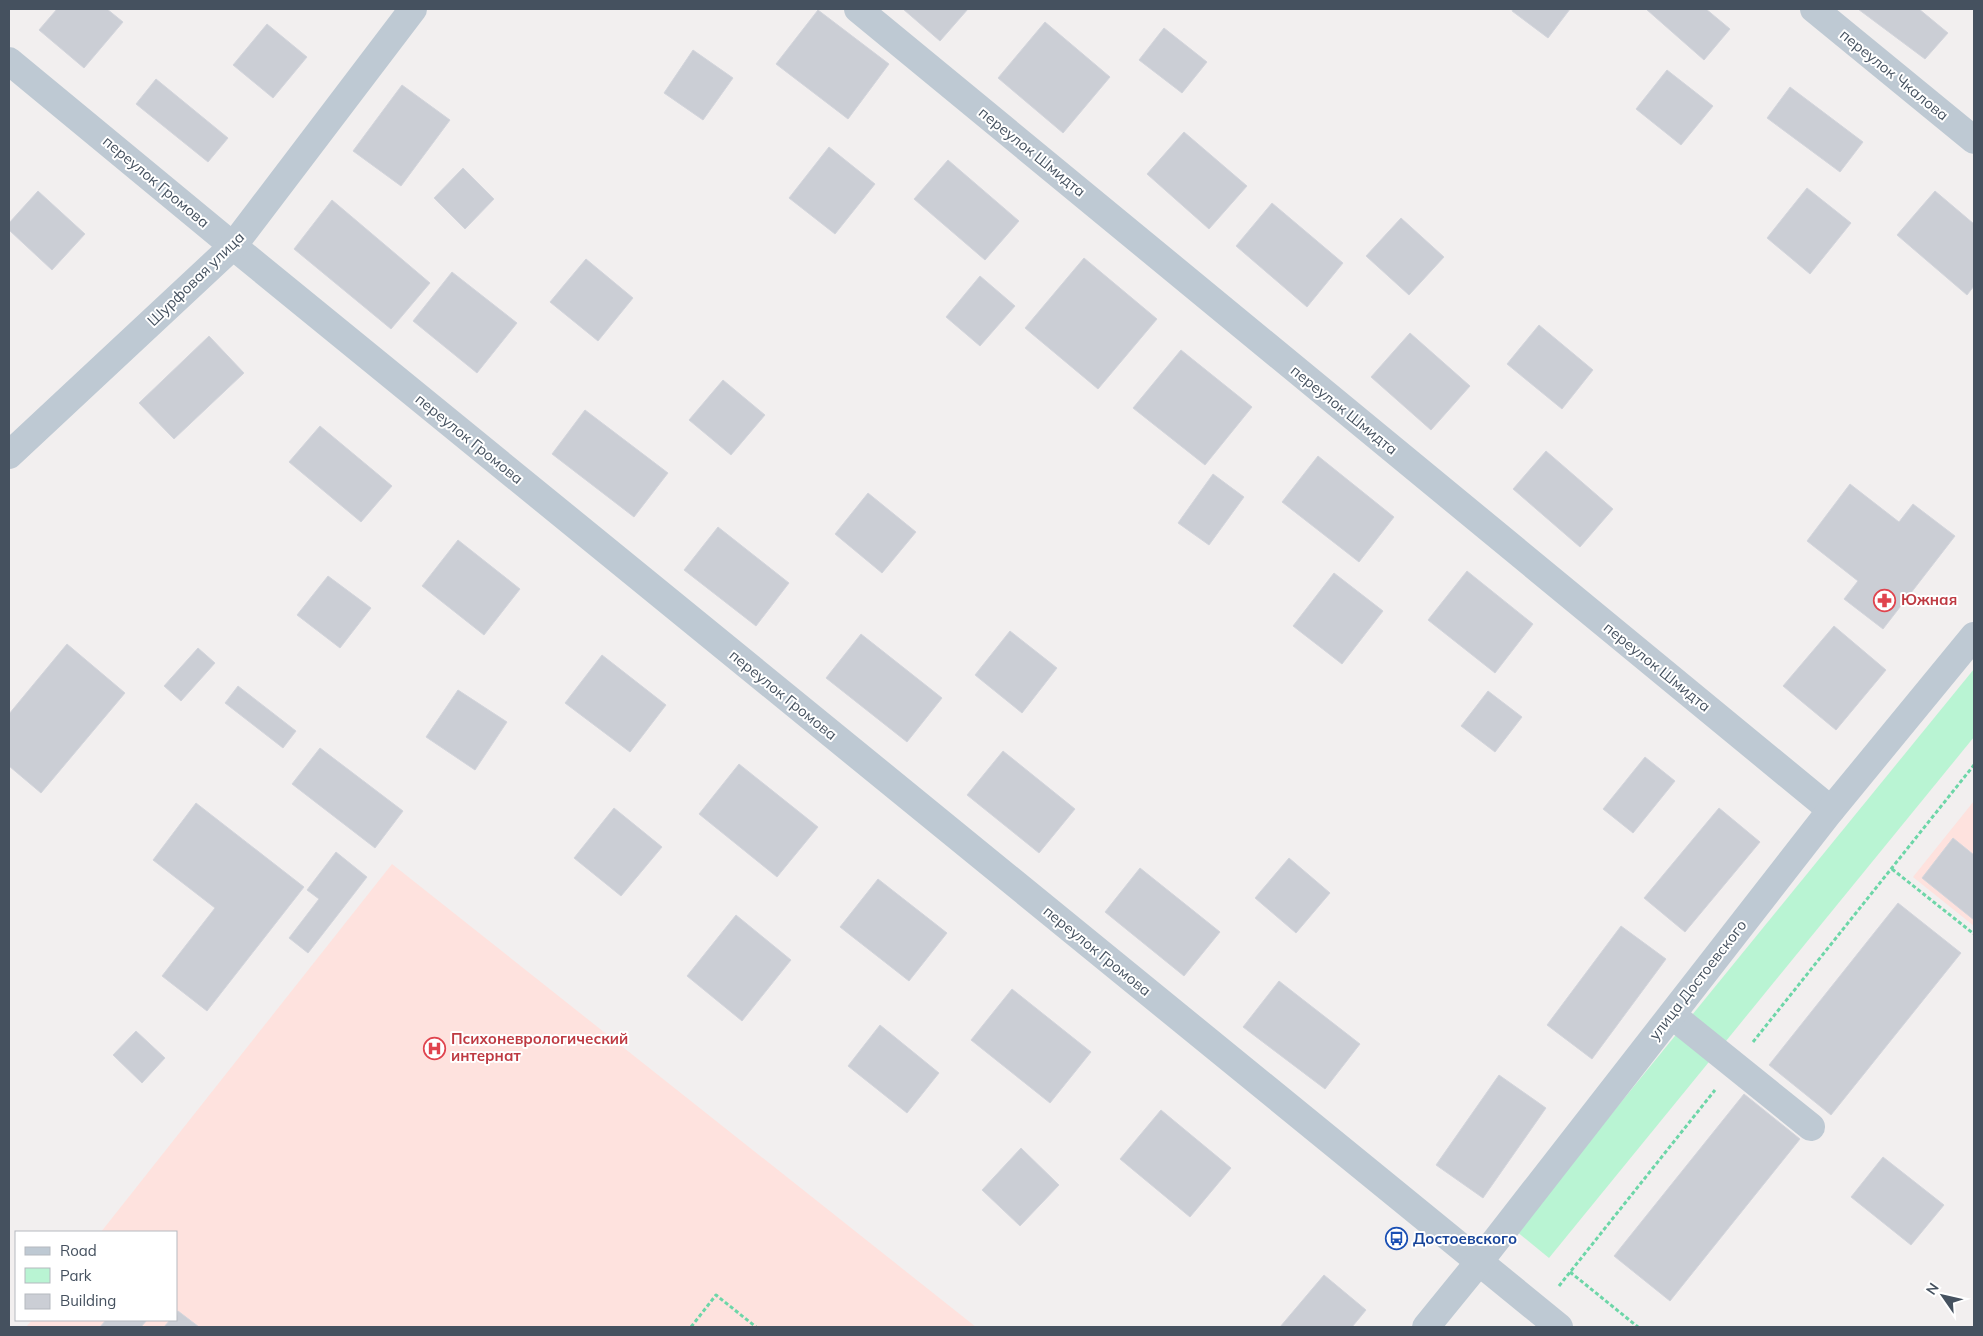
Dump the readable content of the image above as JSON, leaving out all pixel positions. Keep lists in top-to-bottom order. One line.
{"streets":{"street":["переулок Чкалова","переулок Шмидта","переулок Громова","Шурфовая улица","улица Достоевского"]},"crossings":[["переулок Шмидта","улица Достоевского"],["переулок Громова","Шурфовая улица"],["переулок Громова","улица Достоевского"]],"places":{"pharmacy":["Южная"],"hospital":["Психоневрологический интернат"],"bus stop":["Достоевского"]},"legend":["Road","Park","Building"],"north":"top left"}
